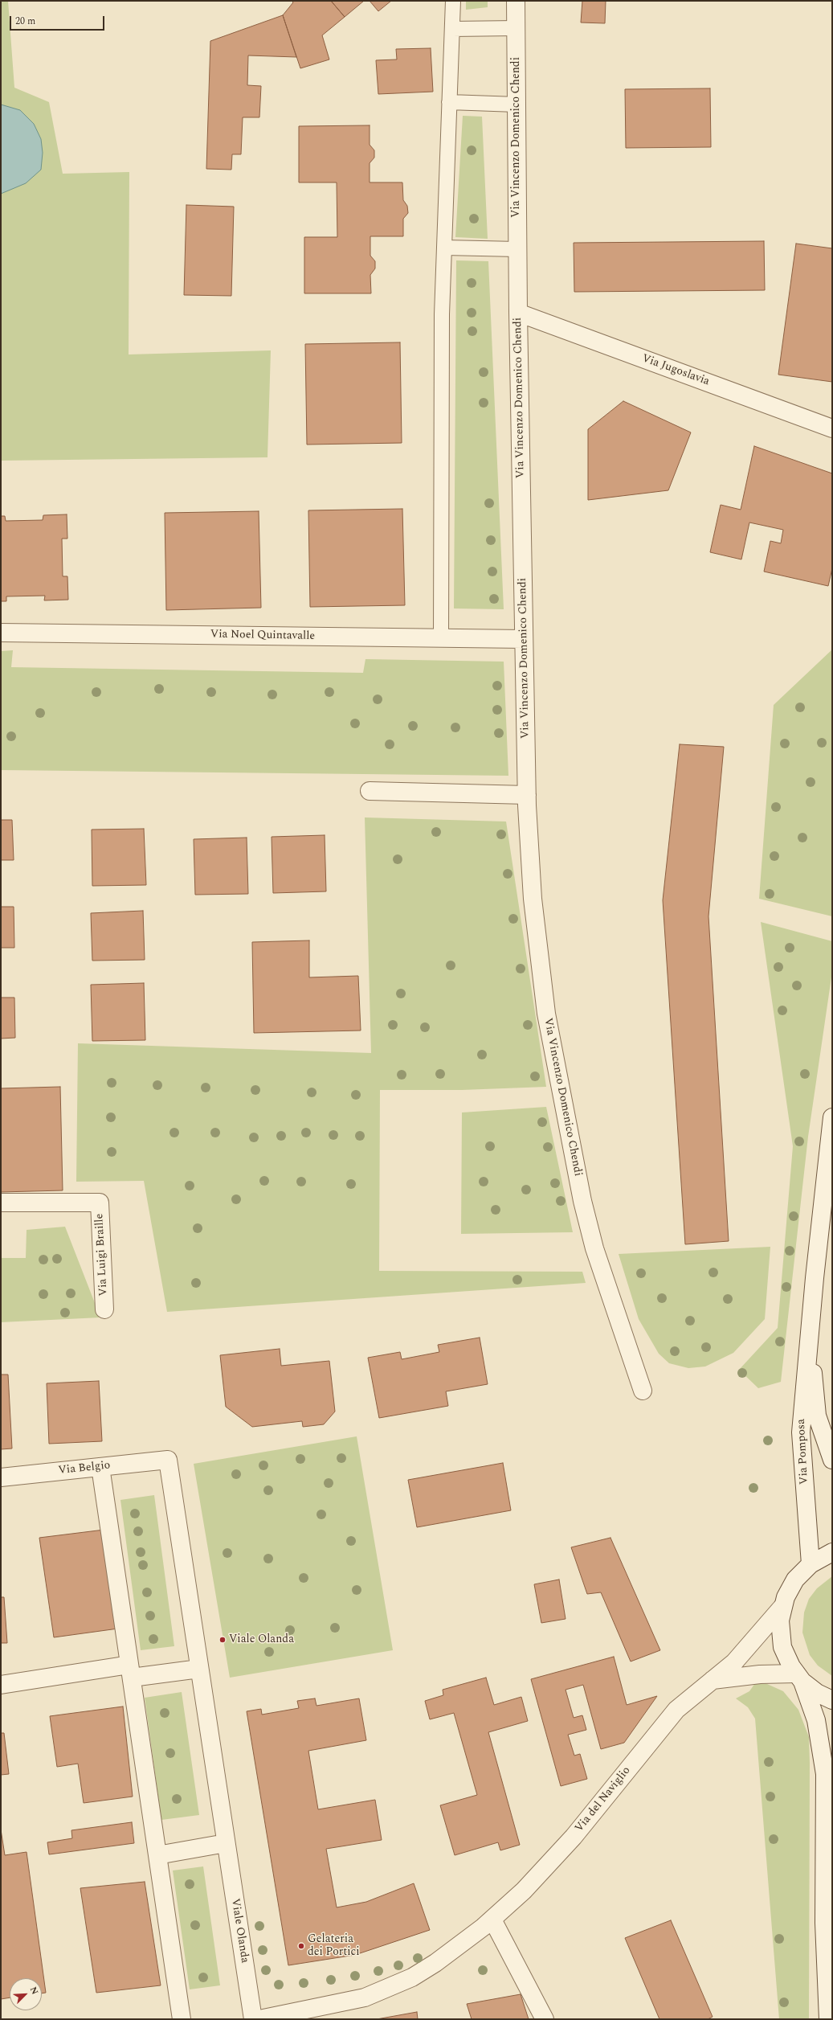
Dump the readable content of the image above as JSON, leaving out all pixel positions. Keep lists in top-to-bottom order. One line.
{"streets":{"street":["Via Vincenzo Domenico Chendi","Via Jugoslavia","Via Noel Quintavalle","Via Luigi Braille","Via Pomposa","Via Belgio","Via del Naviglio","Viale Olanda"]},"crossings":[["Via Vincenzo Domenico Chendi","Via Jugoslavia"],["Via Vincenzo Domenico Chendi","Via Noel Quintavalle"],["Via Belgio","Viale Olanda"]],"places":["Viale Olanda","Gelateria dei Portici"],"scale_bar":"20 m","north":"top right"}
